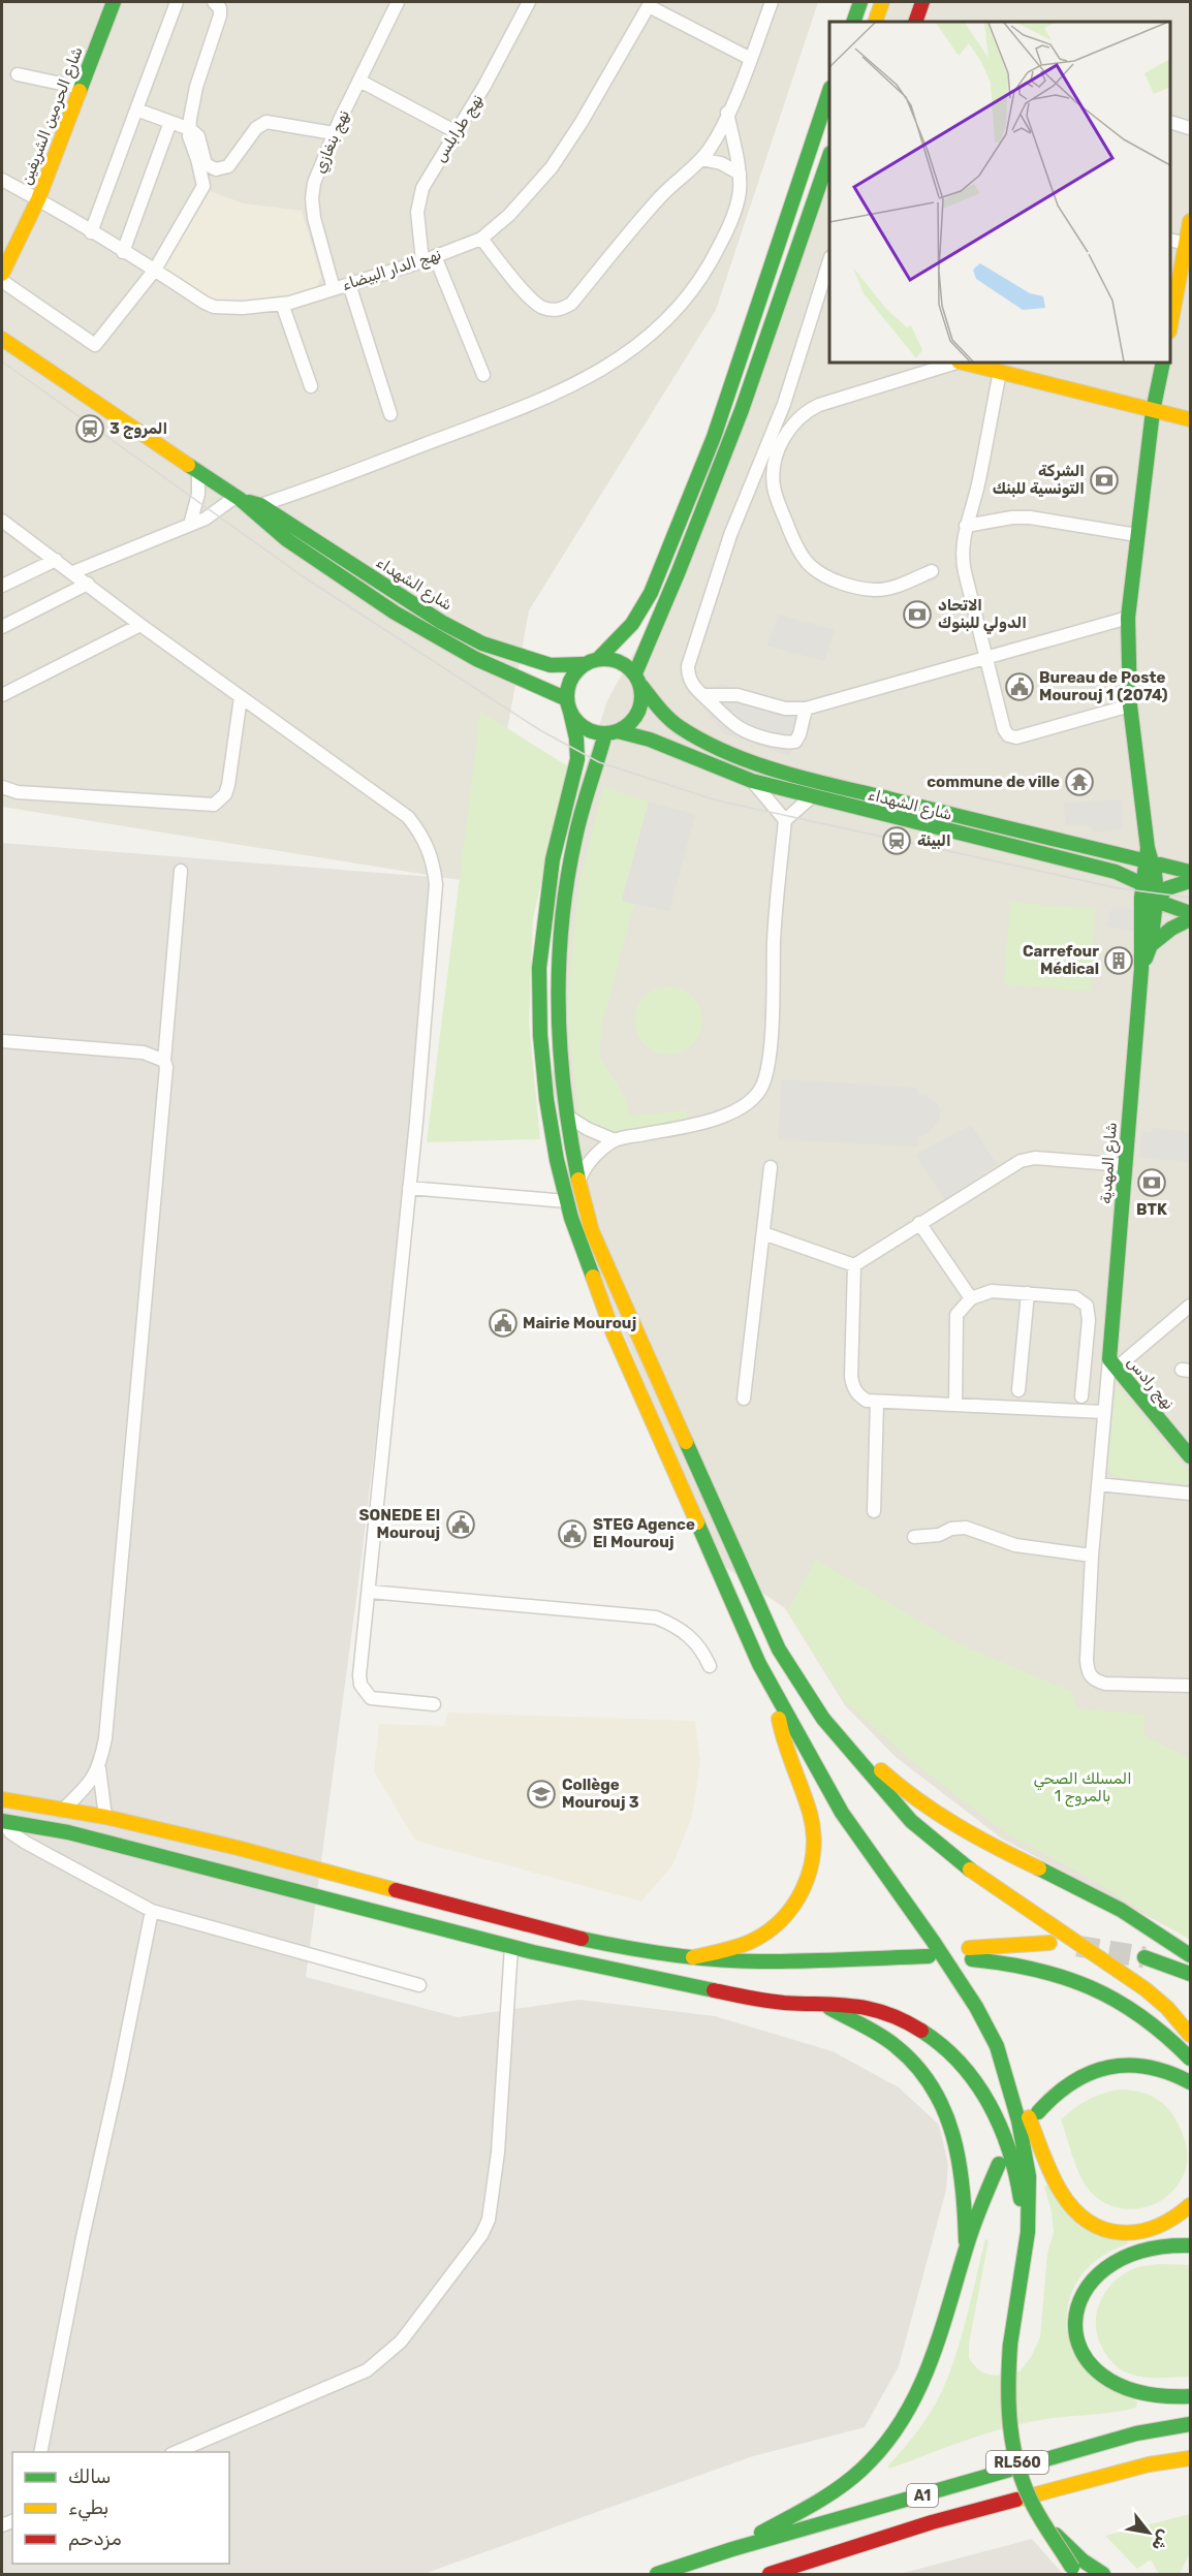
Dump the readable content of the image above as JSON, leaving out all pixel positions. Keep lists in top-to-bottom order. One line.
{"streets":{"main road":["شارع الحرمين الشريفين","شارع الشهداء","شارع المهدية","نهج رادس","RL560","A1"],"street":["نهج طرابلس","نهج بنغازي","نهج الدار البيضاء"]},"crossings":[["شارع الحرمين الشريفين","نهج الدار البيضاء"],["نهج طرابلس","نهج الدار البيضاء"],["نهج بنغازي","نهج الدار البيضاء"],["شارع المهدية","نهج رادس"]],"parks":["المسلك الصحي بالمروج 1"],"places":{"station":["المروج 3","البيئة"],"bank":["الشركة التونسية للبنك","الاتحاد الدولي للبنوك","BTK"],"public building":["Bureau de Poste Mourouj 1 (2074)","Mairie Mourouj","SONEDE El Mourouj","STEG Agence El Mourouj"],"temple":["commune de ville"],"building":["Carrefour Médical"],"school or university":["Collège Mourouj 3"]},"legend":["سالك","بطيء","مزدحم"],"north":"bottom right"}
